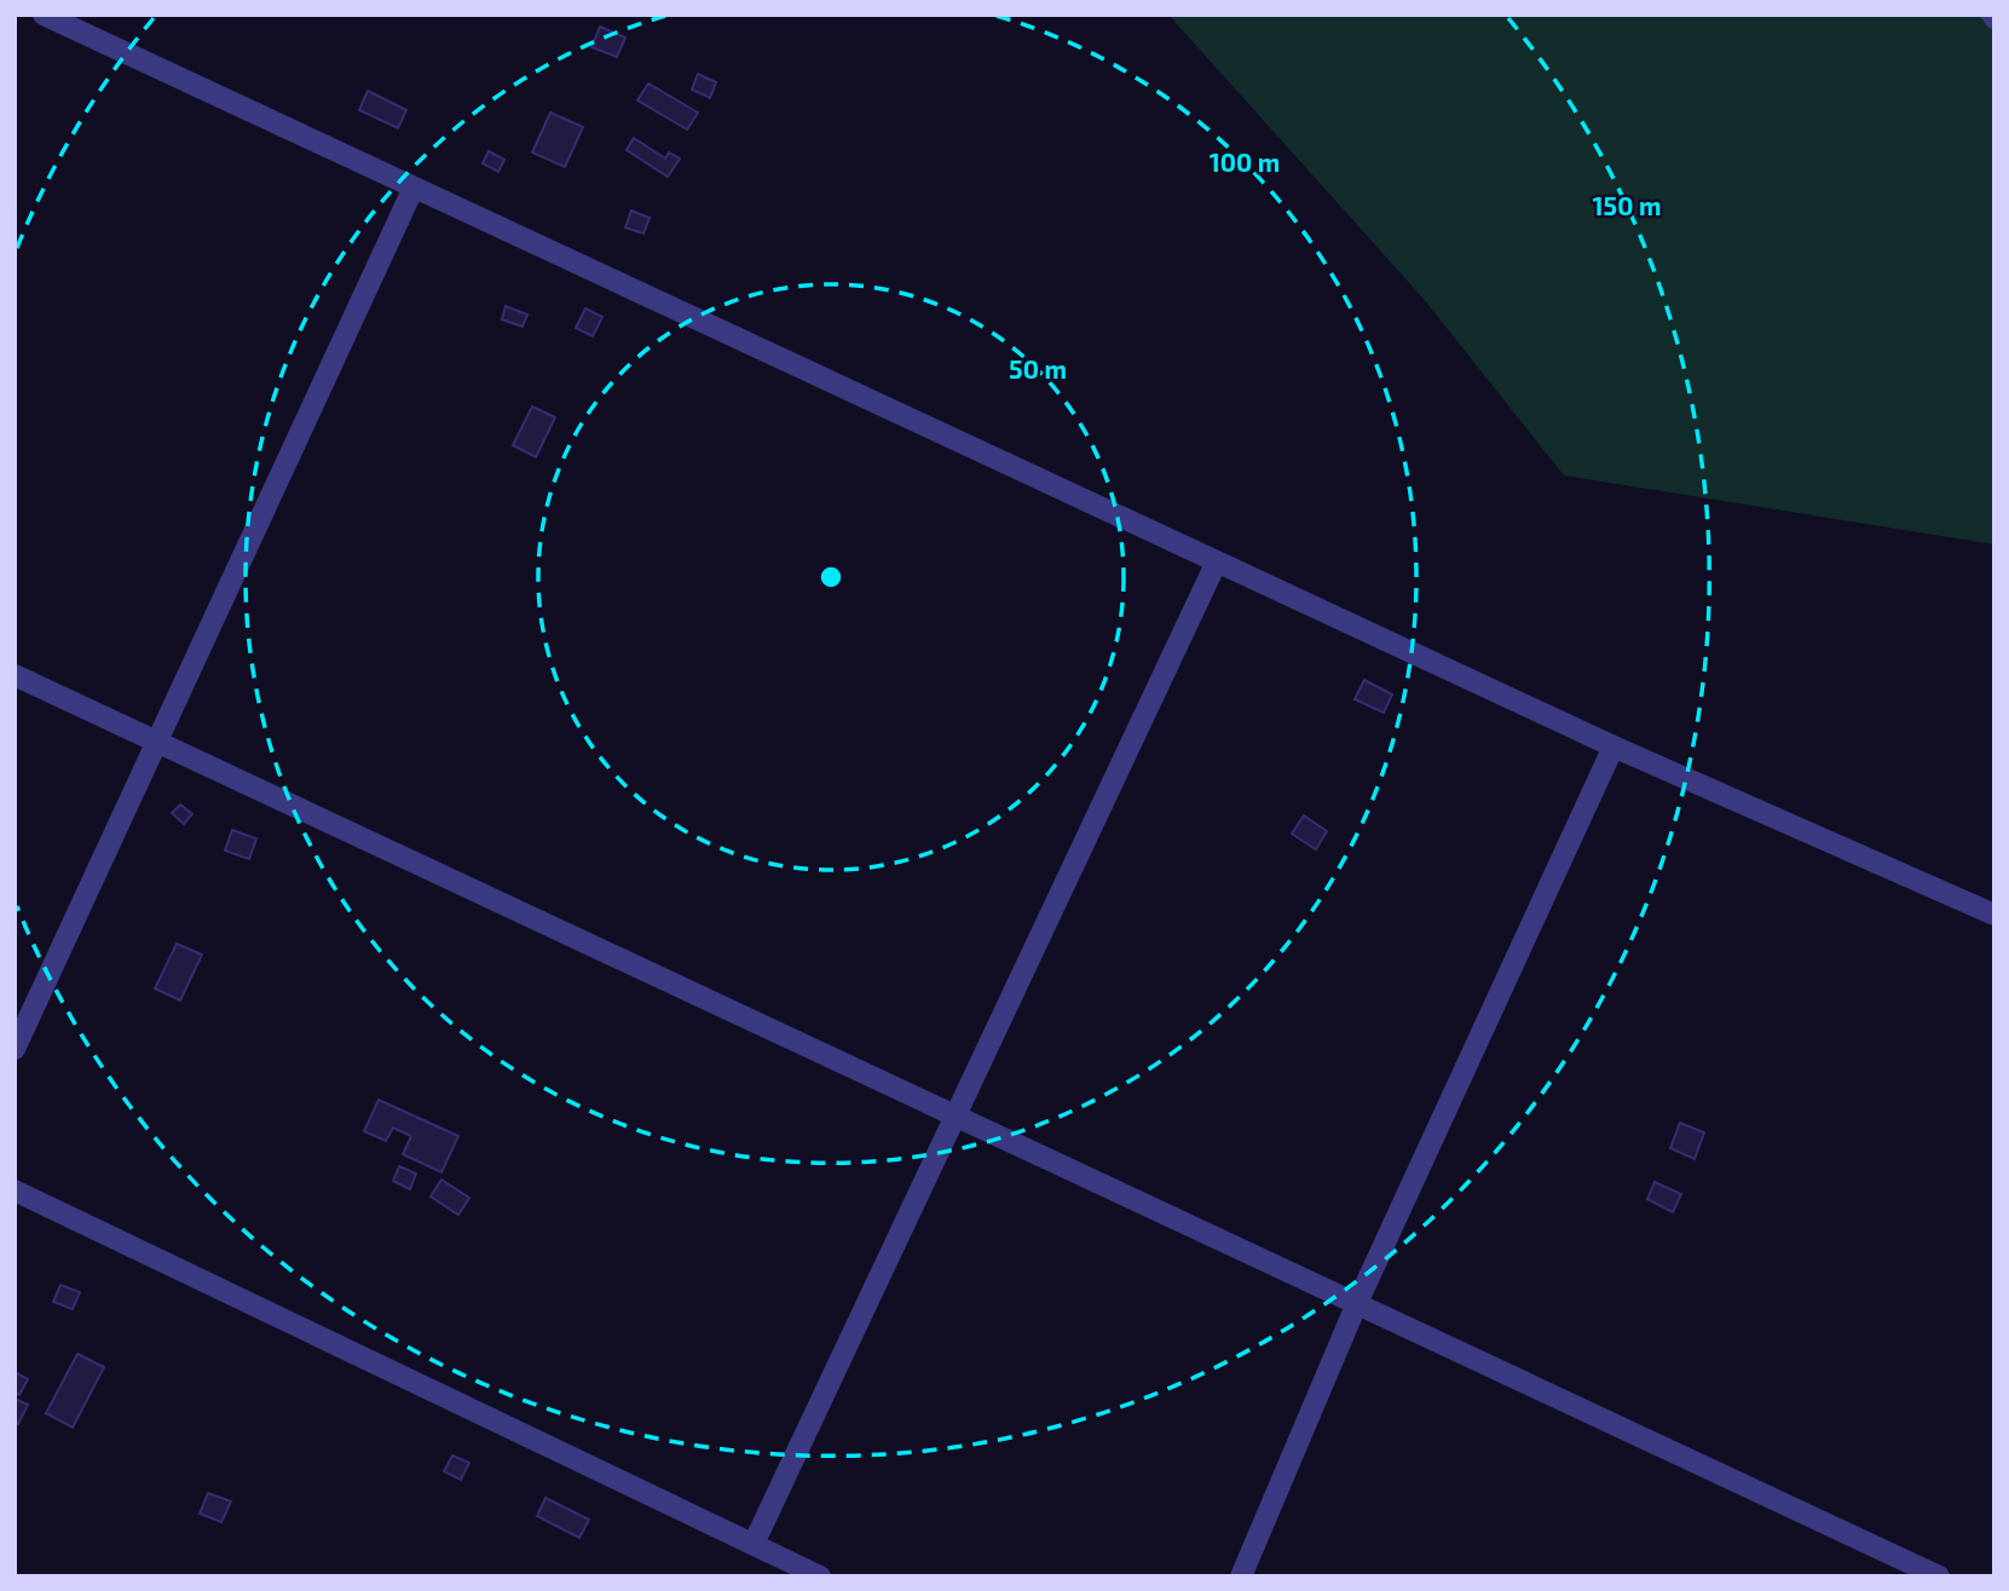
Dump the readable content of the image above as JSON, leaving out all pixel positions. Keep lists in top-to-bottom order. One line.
{"rings":["100 m","150 m","50 m"]}
